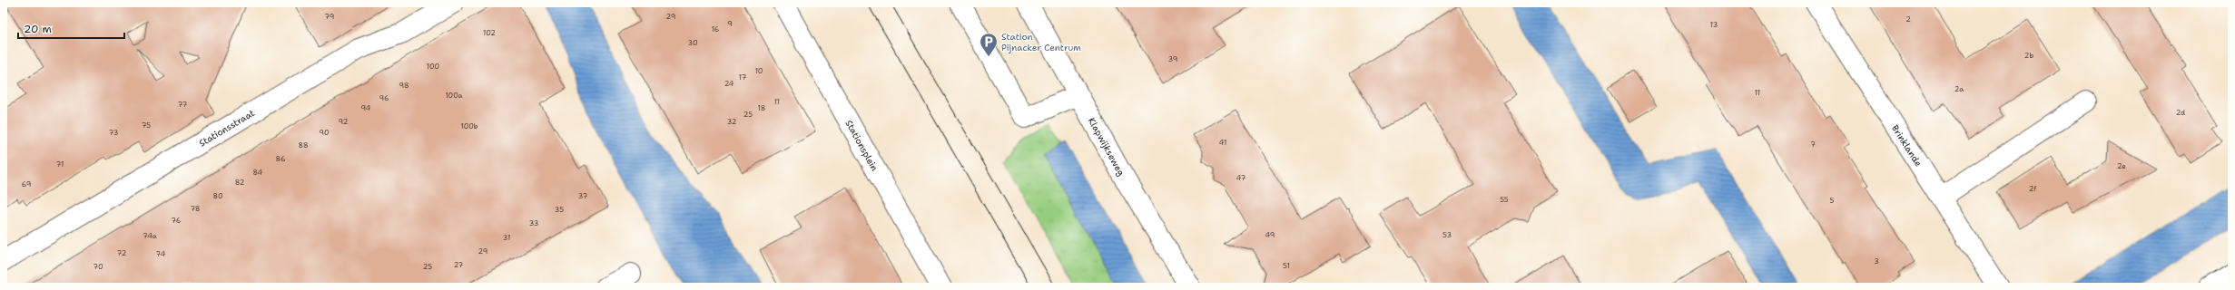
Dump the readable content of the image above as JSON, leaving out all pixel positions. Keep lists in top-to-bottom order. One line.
{"streets":{"street":["Stationsstraat","Stationsplein","Brinklande","Klapwijkseweg"]},"places":{"parking":["Station Pijnacker Centrum"]},"house_numbers":["79","29","2","9","13","16","102","30","2b","39","100","10","17","24","98","2a","11","100a","96","11","77","94","18","2d","25","92","32","75","100b","73","90","41","7","88","86","71","2e","84","47","82","69","2f","80","37","55","5","78","35","76","33","49","53","74a","31","29","72","74","3","27","51","70","25"],"scale_bar":"20 m"}
